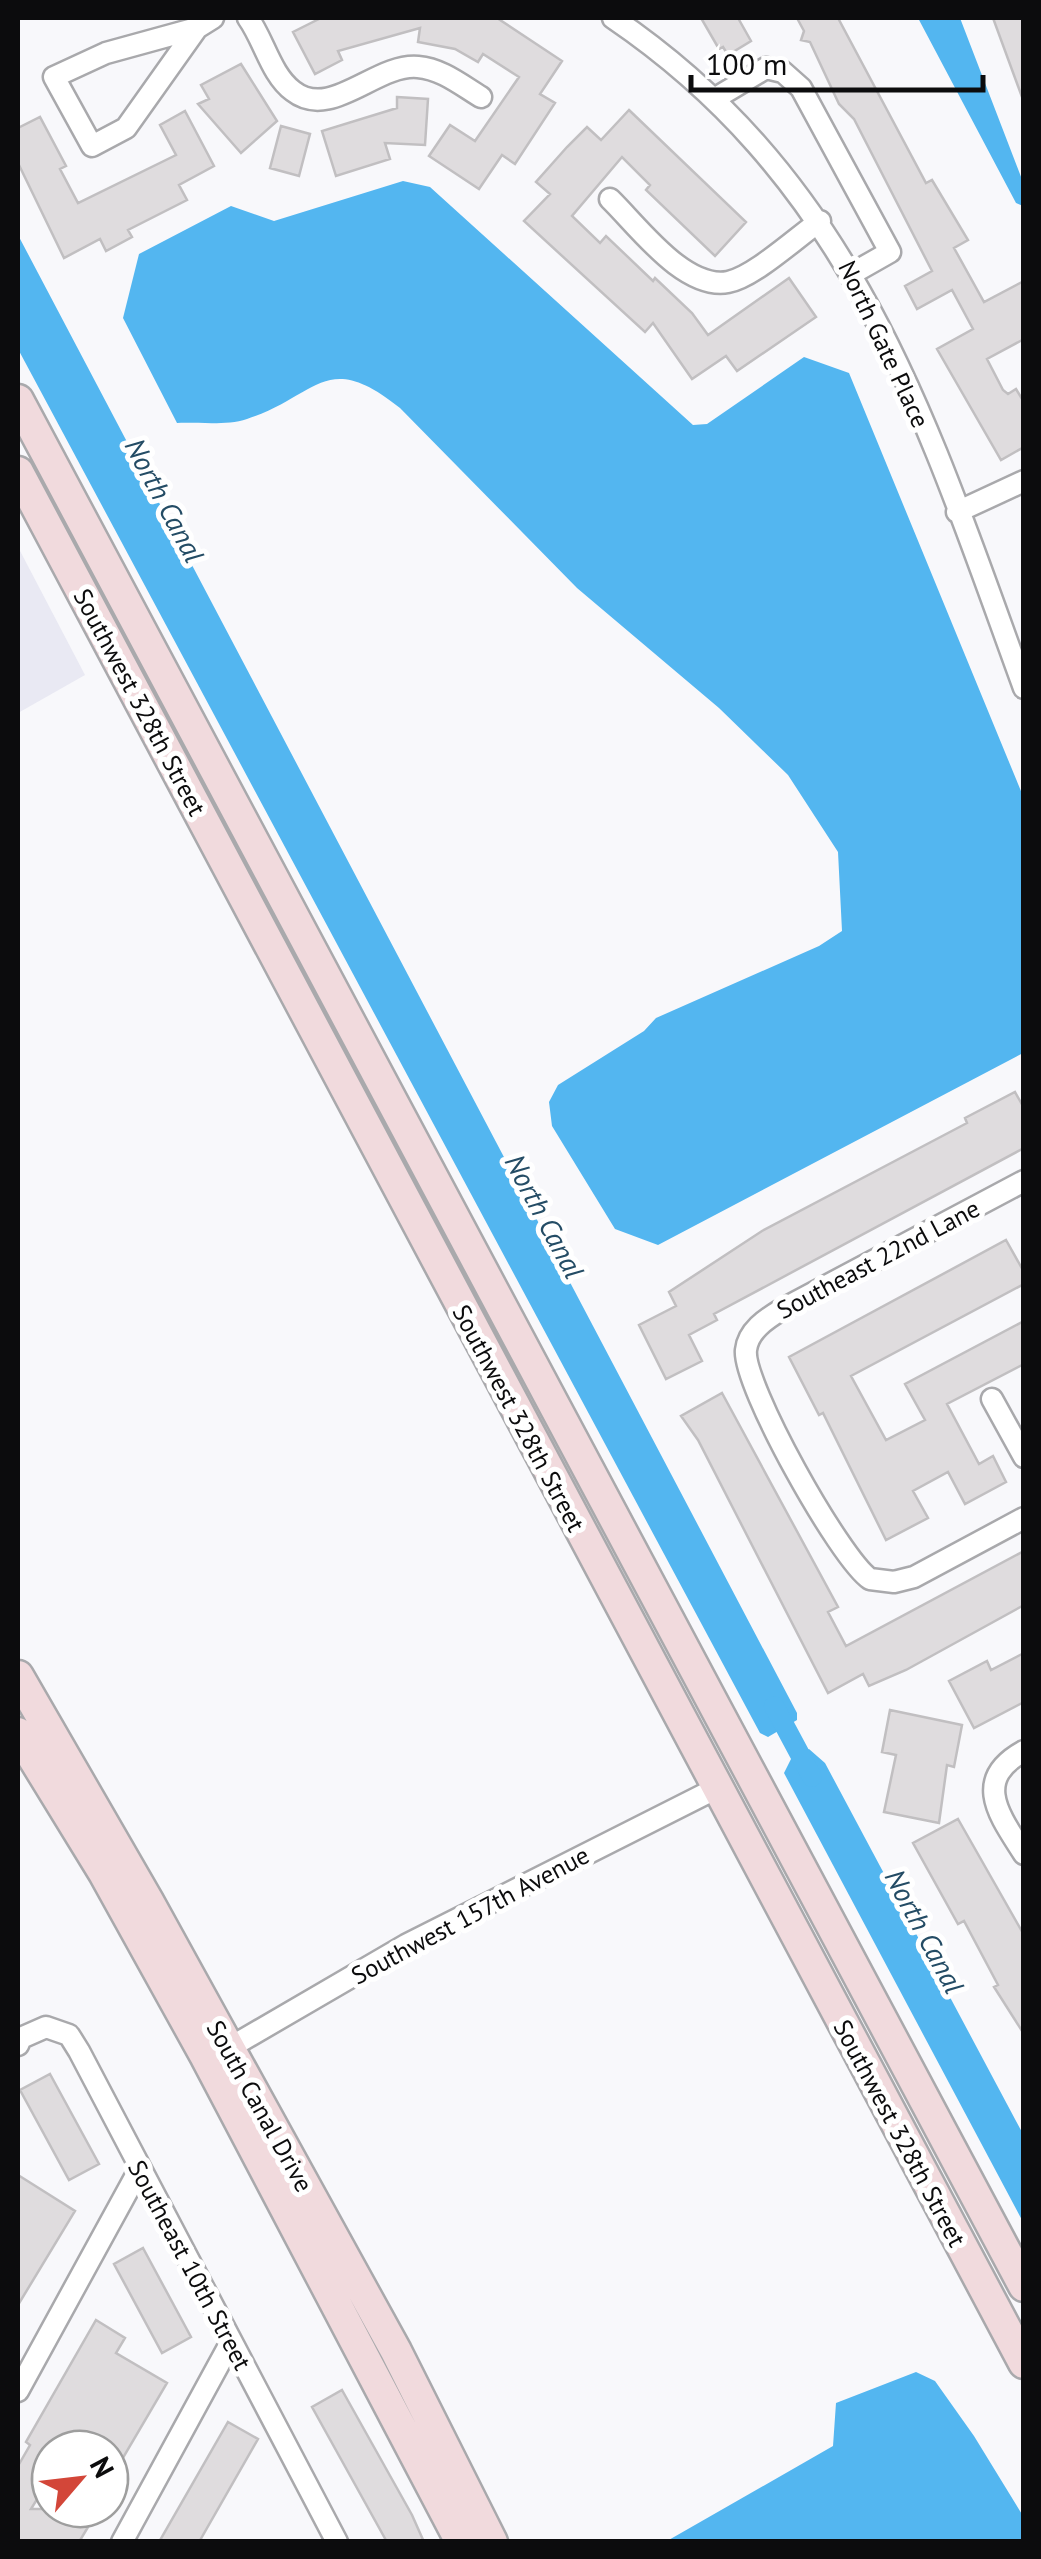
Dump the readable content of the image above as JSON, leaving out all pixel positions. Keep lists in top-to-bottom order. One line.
{"streets":{"street":["North Gate Place","Southwest 328th Street","Southeast 22nd Lane","Southwest 157th Avenue","South Canal Drive","Southeast 10th Street"]},"crossings":[["Southwest 328th Street","Southwest 157th Avenue"],["Southwest 157th Avenue","South Canal Drive"]],"water":["North Canal"],"scale_bar":"100 m","north":"top right"}
